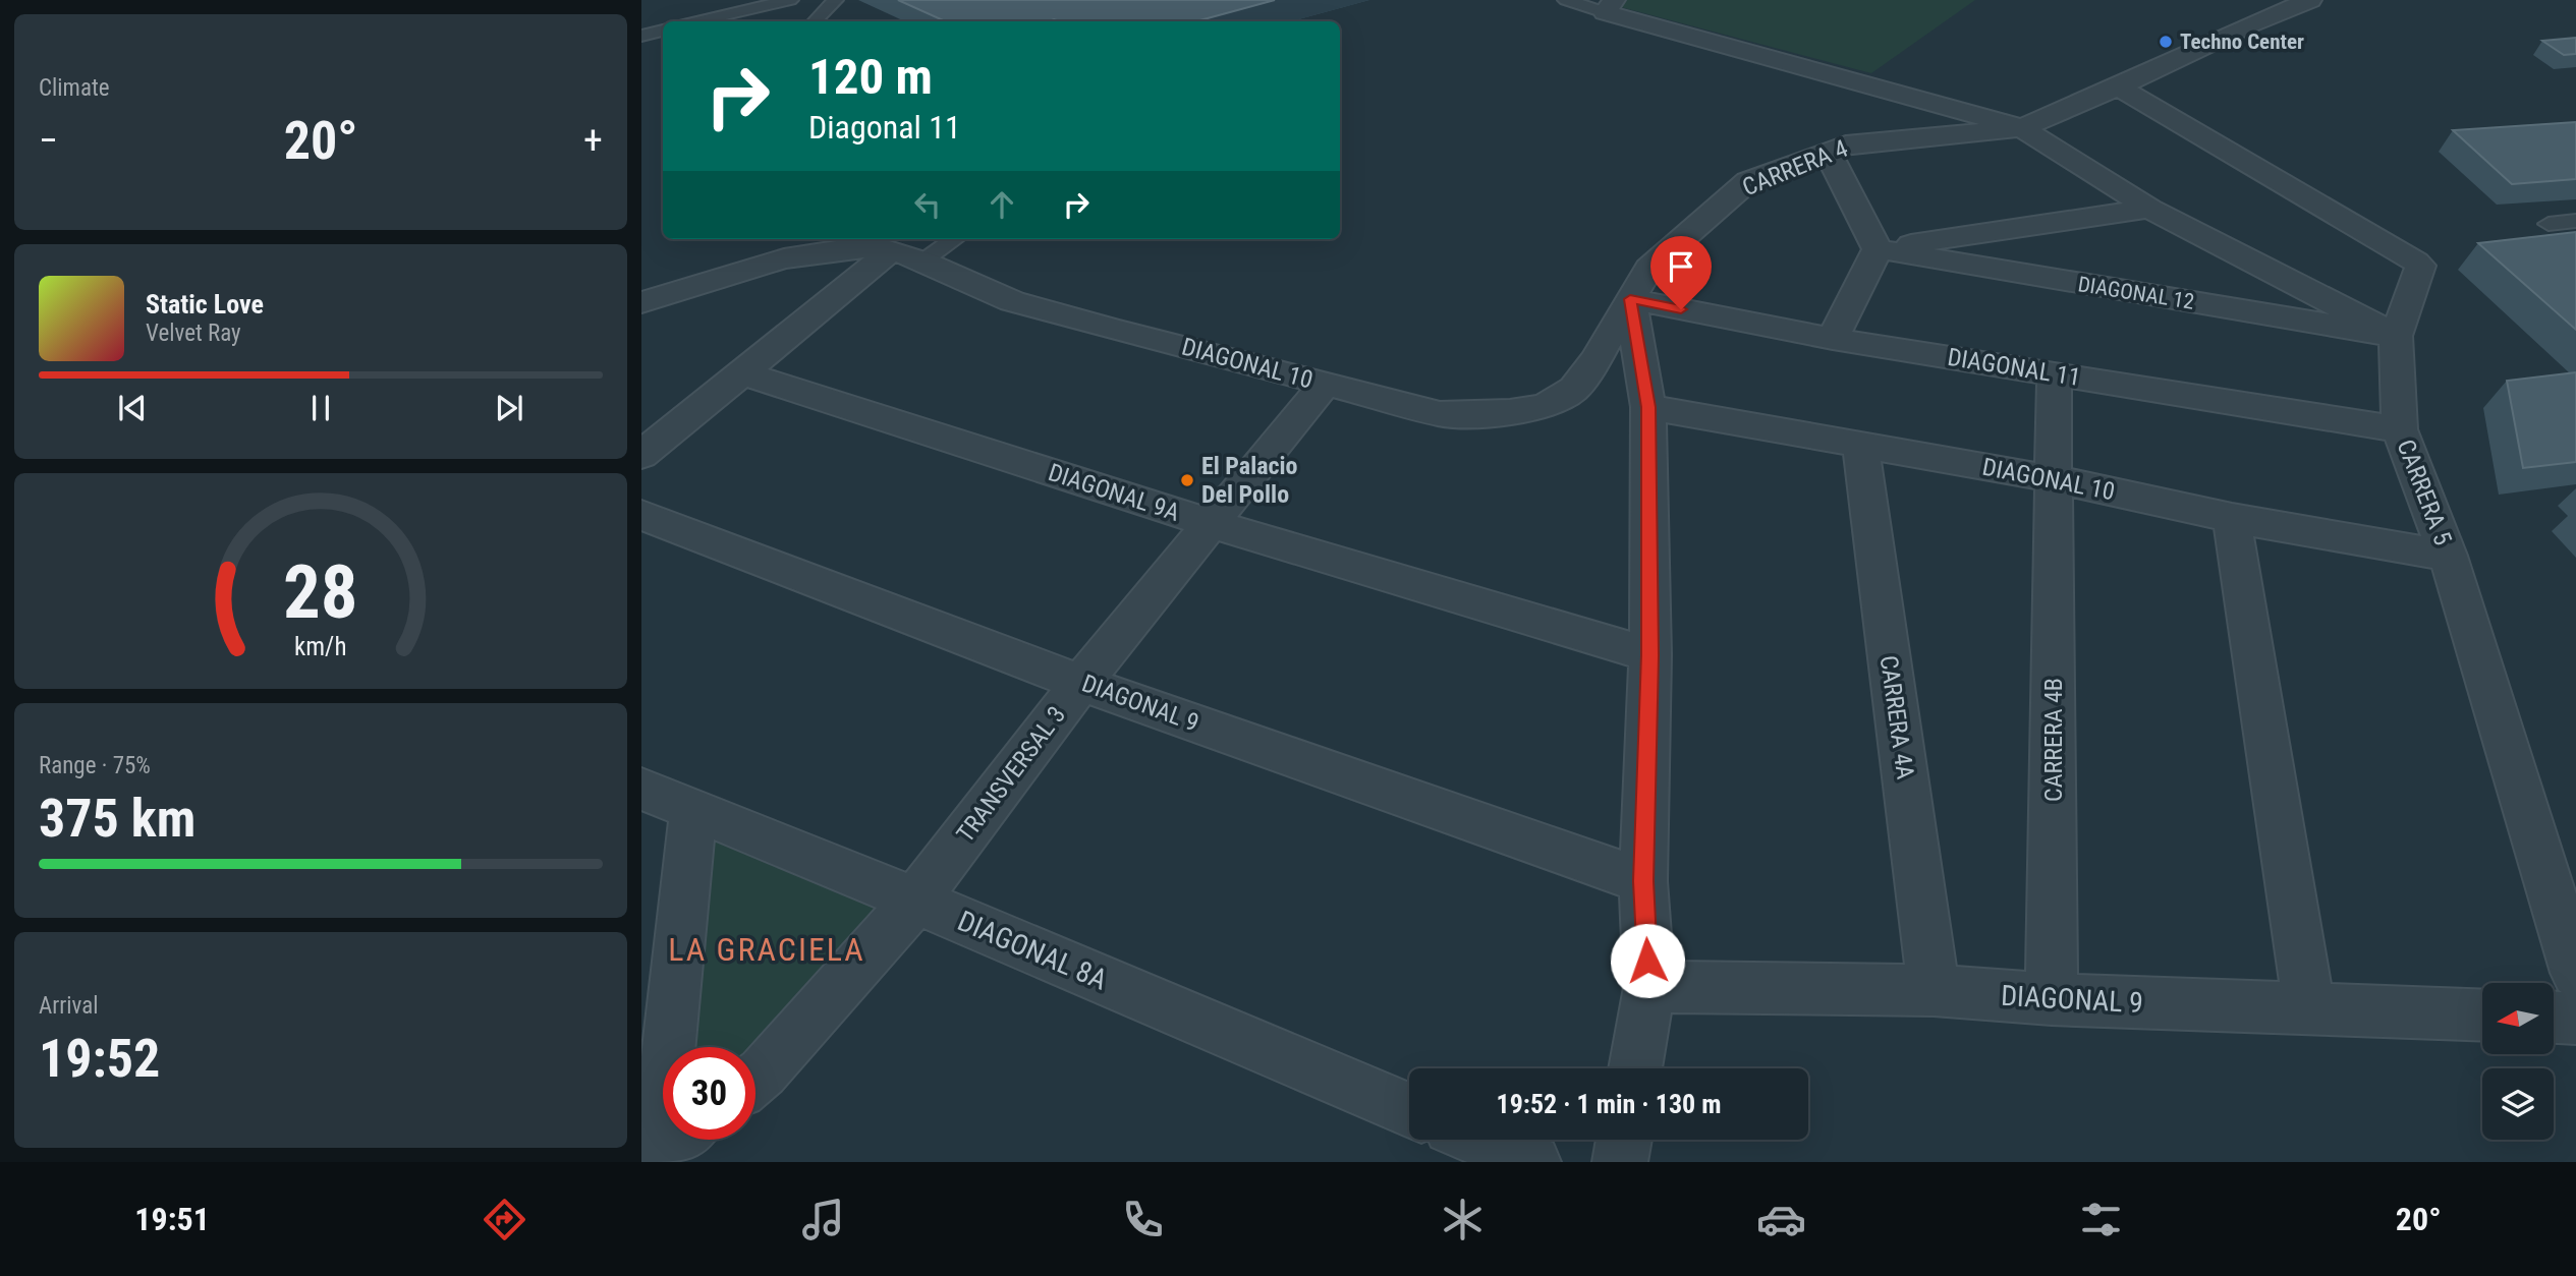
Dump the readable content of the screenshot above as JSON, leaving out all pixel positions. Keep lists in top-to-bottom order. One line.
{"streets":{"street":["CARRERA 4","DIAGONAL 12","DIAGONAL 10","DIAGONAL 11","DIAGONAL 9A","CARRERA 5","DIAGONAL 9","CARRERA 4A","CARRERA 4B","TRANSVERSAL 3","DIAGONAL 8A"]},"crossings":[["CARRERA 4","DIAGONAL 10"],["CARRERA 4","DIAGONAL 11"],["DIAGONAL 12","CARRERA 5"],["DIAGONAL 10","DIAGONAL 11"],["DIAGONAL 10","CARRERA 5"],["DIAGONAL 10","CARRERA 4A"],["DIAGONAL 10","CARRERA 4B"],["DIAGONAL 10","TRANSVERSAL 3"],["DIAGONAL 11","CARRERA 5"],["DIAGONAL 11","CARRERA 4B"],["DIAGONAL 9A","TRANSVERSAL 3"],["DIAGONAL 9","CARRERA 4A"],["DIAGONAL 9","CARRERA 4B"],["DIAGONAL 9","TRANSVERSAL 3"],["TRANSVERSAL 3","DIAGONAL 8A"]],"districts":["LA GRACIELA"],"places":["Techno Center","El Palacio Del Pollo"],"north":"left","page":{"tile":["Climate",["Range · 75%","375 km"],["Arrival","19:52"]],"turn":["120 m","Diagonal 11"],"heat":["−","20°","+"],"song":["Static Love","Velvet Ray"],"limit":"30","trip":"19:52 · 1 min · 130 m","tabs":["19:51","20°"],"gauge":["28","km/h"]}}
